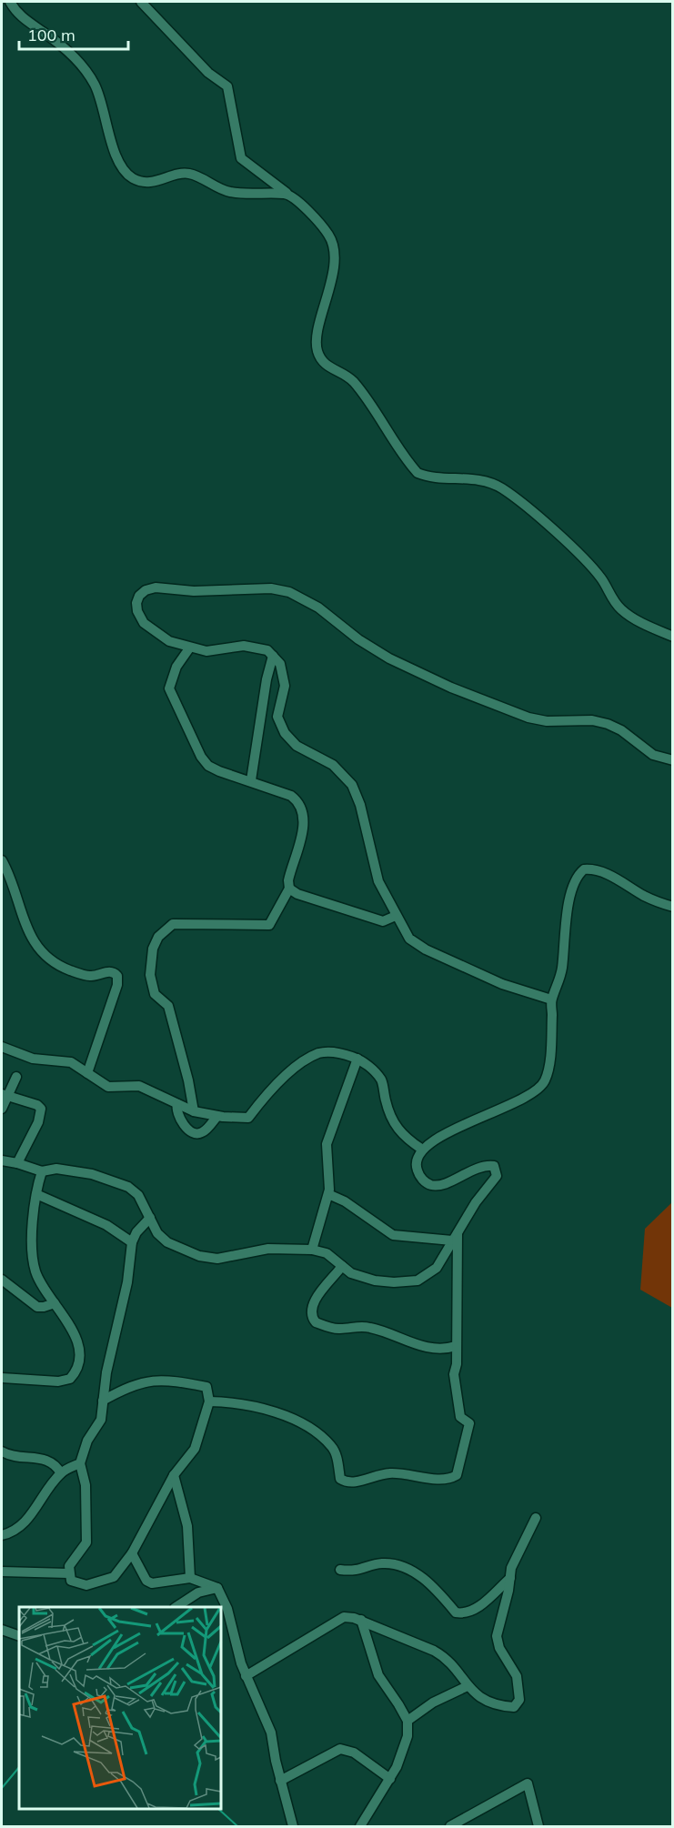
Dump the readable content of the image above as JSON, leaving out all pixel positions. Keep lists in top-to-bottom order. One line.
{"scale_bar":"100 m"}
